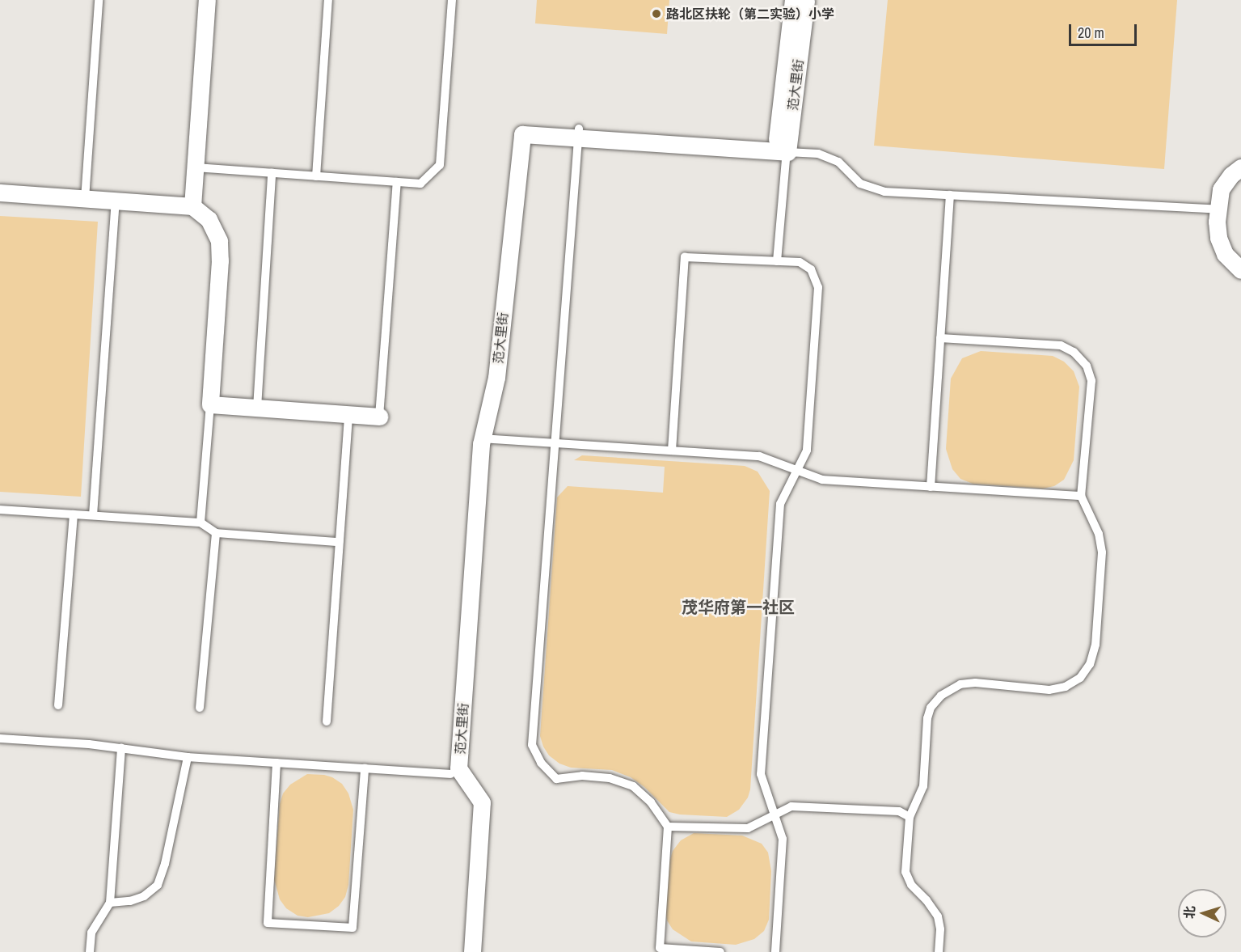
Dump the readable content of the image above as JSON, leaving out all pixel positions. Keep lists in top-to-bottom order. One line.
{"streets":{"street":["范大里街"]},"districts":["茂华府第一社区"],"places":["路北区扶轮（第二实验）小学"],"scale_bar":"20 m","north":"left"}
